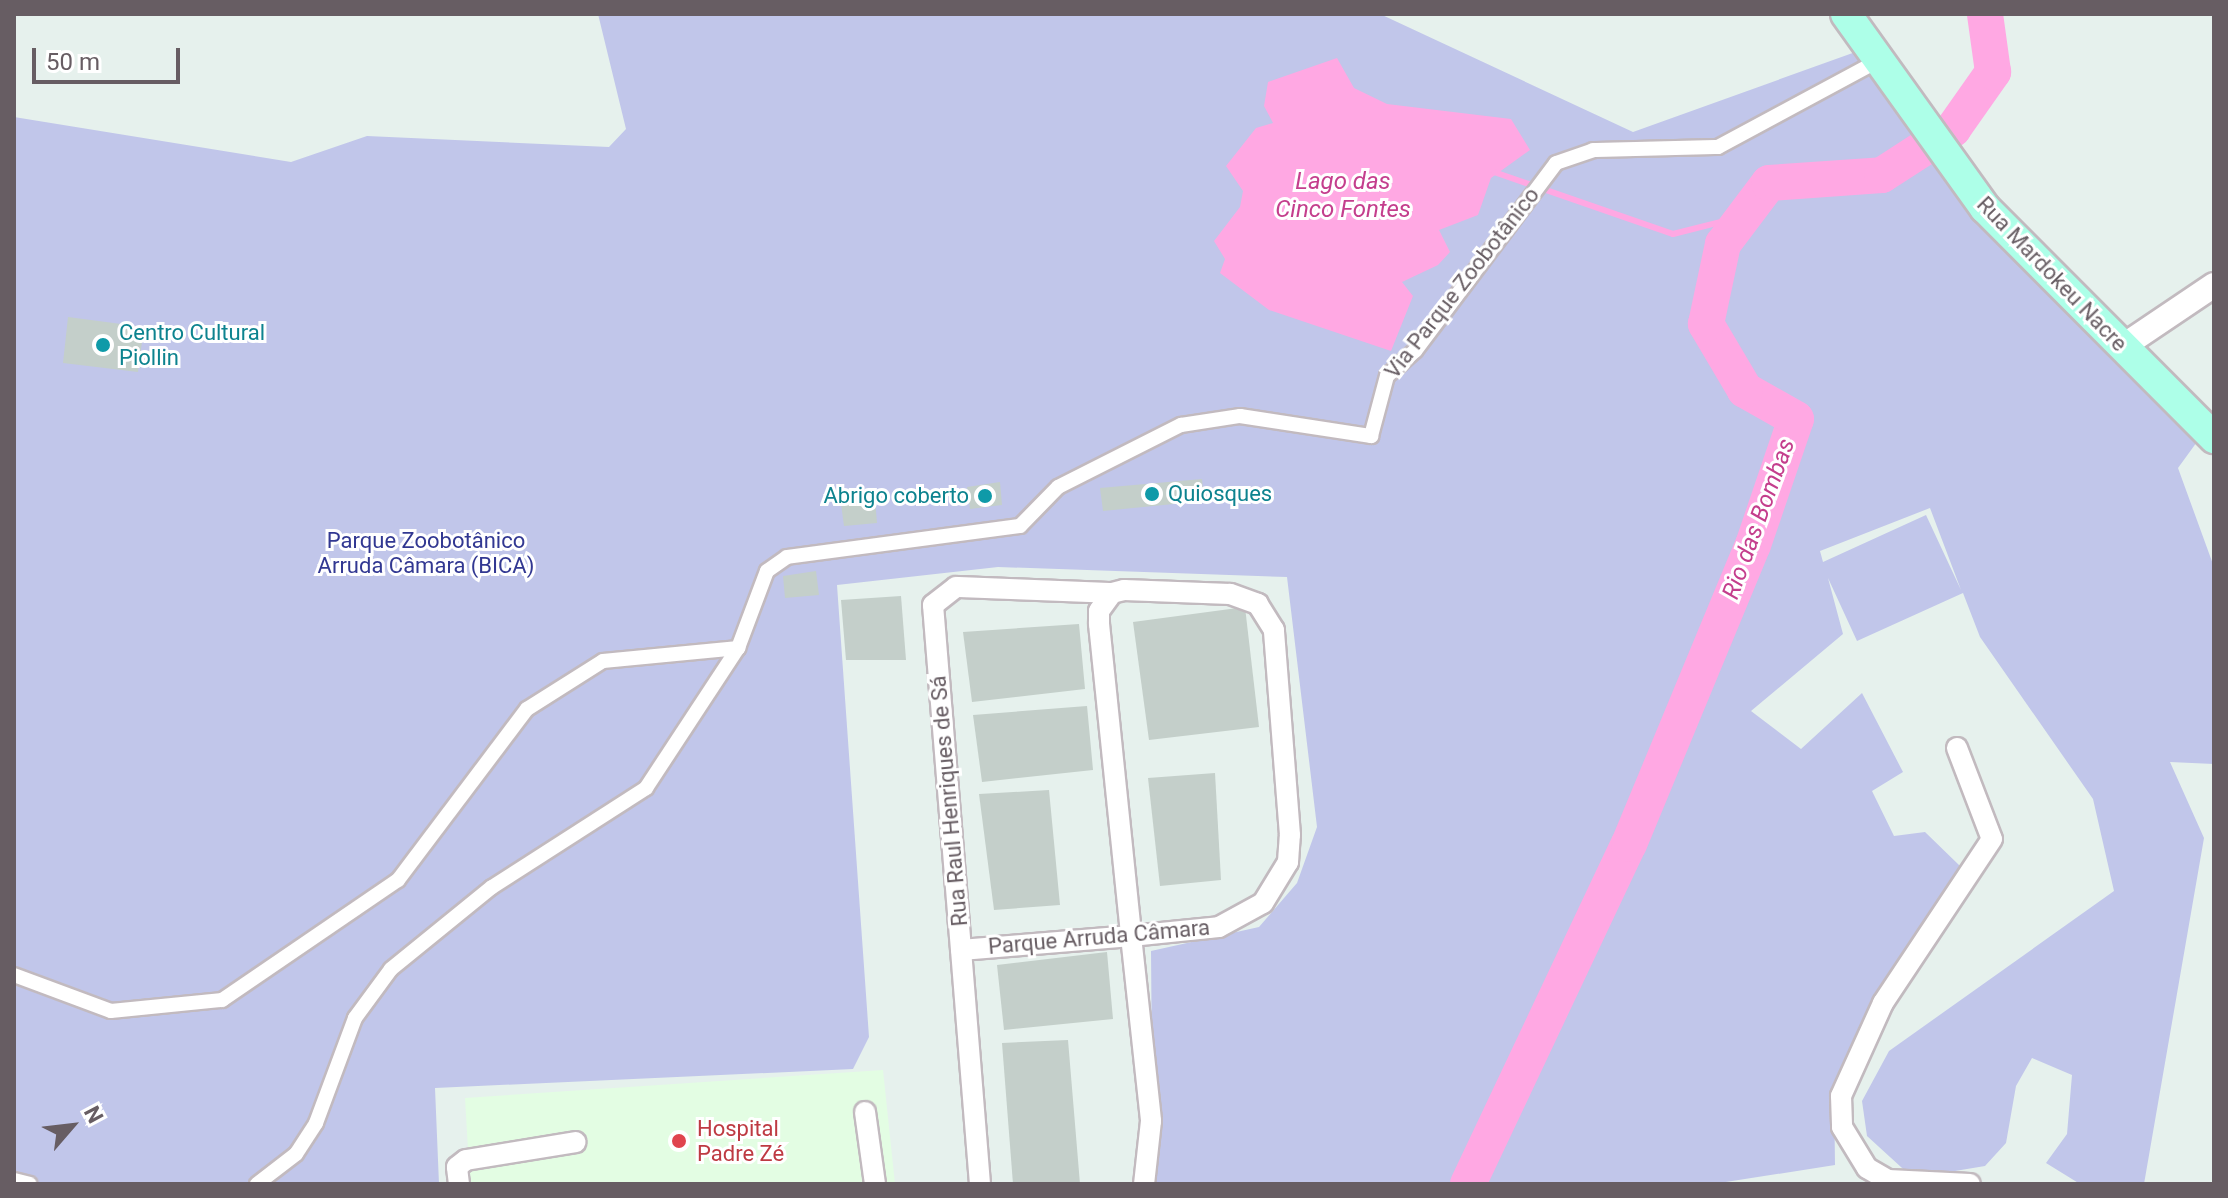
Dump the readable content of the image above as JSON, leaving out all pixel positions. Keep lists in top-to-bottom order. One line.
{"streets":{"main road":["Rua Mardokeu Nacre"],"street":["Via Parque Zoobotânico","Rua Raul Henriques de Sá","Parque Arruda Câmara"]},"crossings":[["Rua Mardokeu Nacre","Via Parque Zoobotânico"],["Rua Raul Henriques de Sá","Parque Arruda Câmara"]],"water":["Lago das Cinco Fontes","Rio das Bombas"],"parks":["Parque Zoobotânico Arruda Câmara (BICA)"],"places":["Centro Cultural Piollin","Quiosques","Abrigo coberto","Hospital Padre Zé"],"scale_bar":"50 m","north":"top right"}
